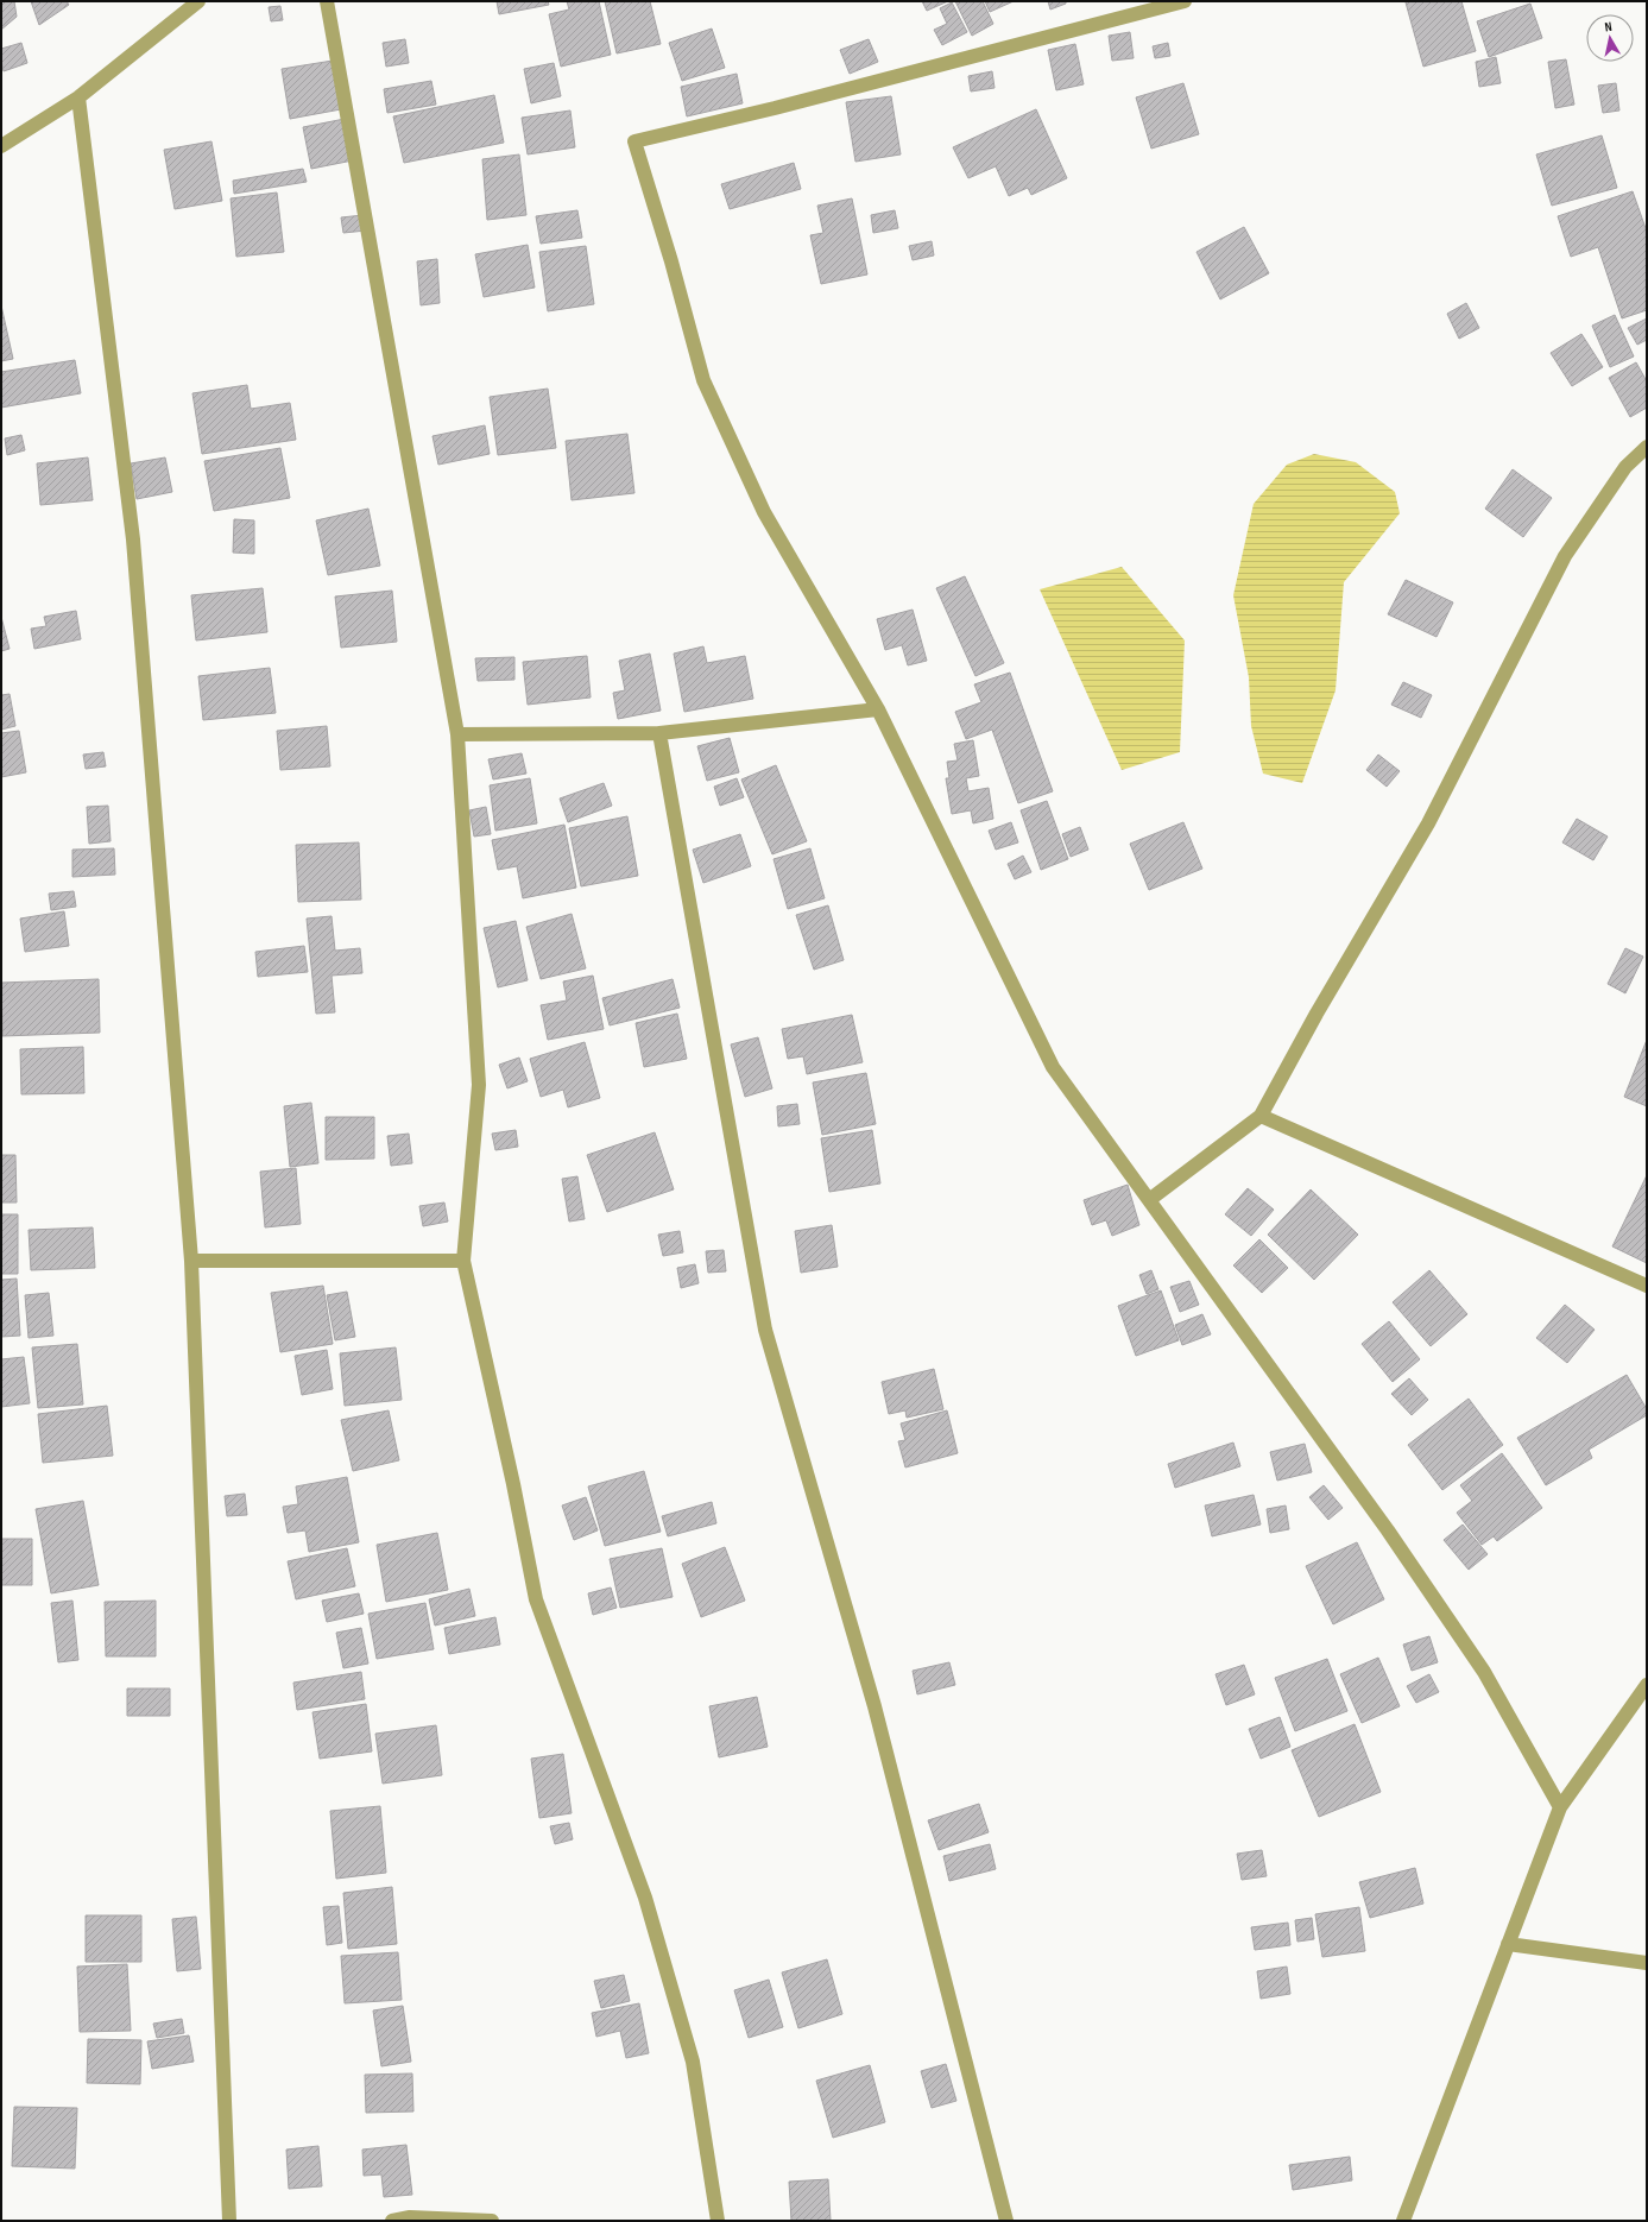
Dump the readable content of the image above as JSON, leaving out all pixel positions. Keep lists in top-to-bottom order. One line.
{"north":"top"}
